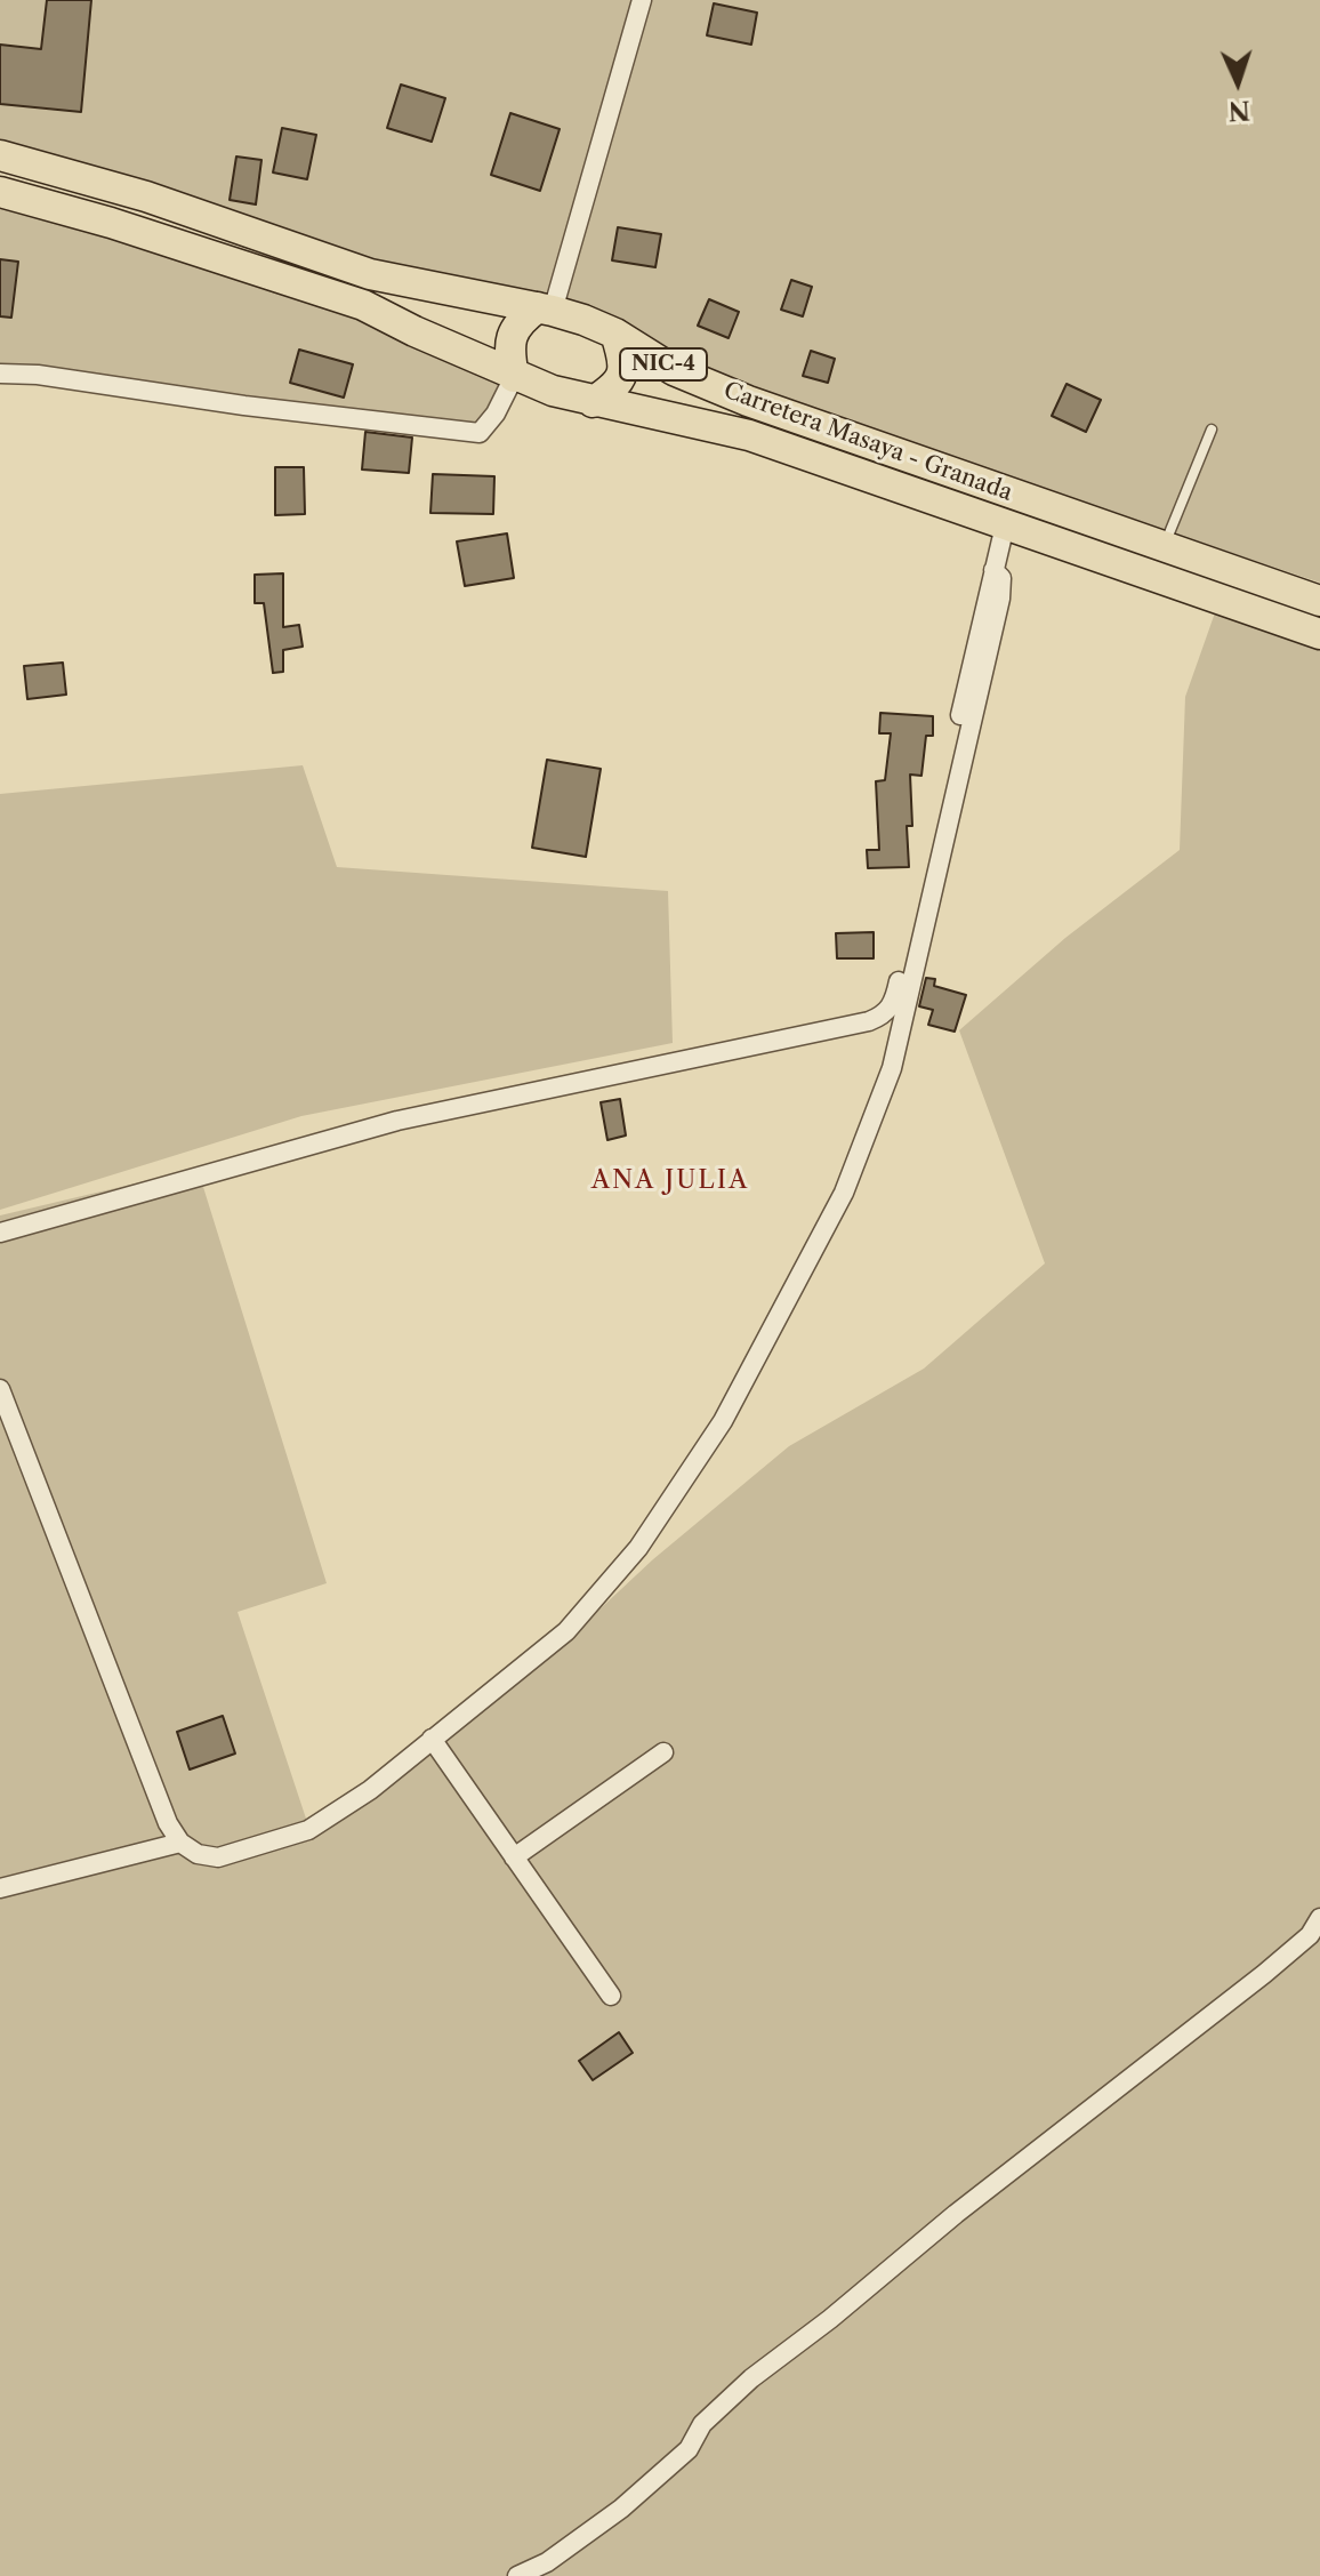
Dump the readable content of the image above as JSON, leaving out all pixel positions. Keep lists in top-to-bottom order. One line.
{"streets":{"highway":["NIC-4","Carretera Masaya - Granada"]},"districts":["ANA JULIA"],"north":"bottom"}
